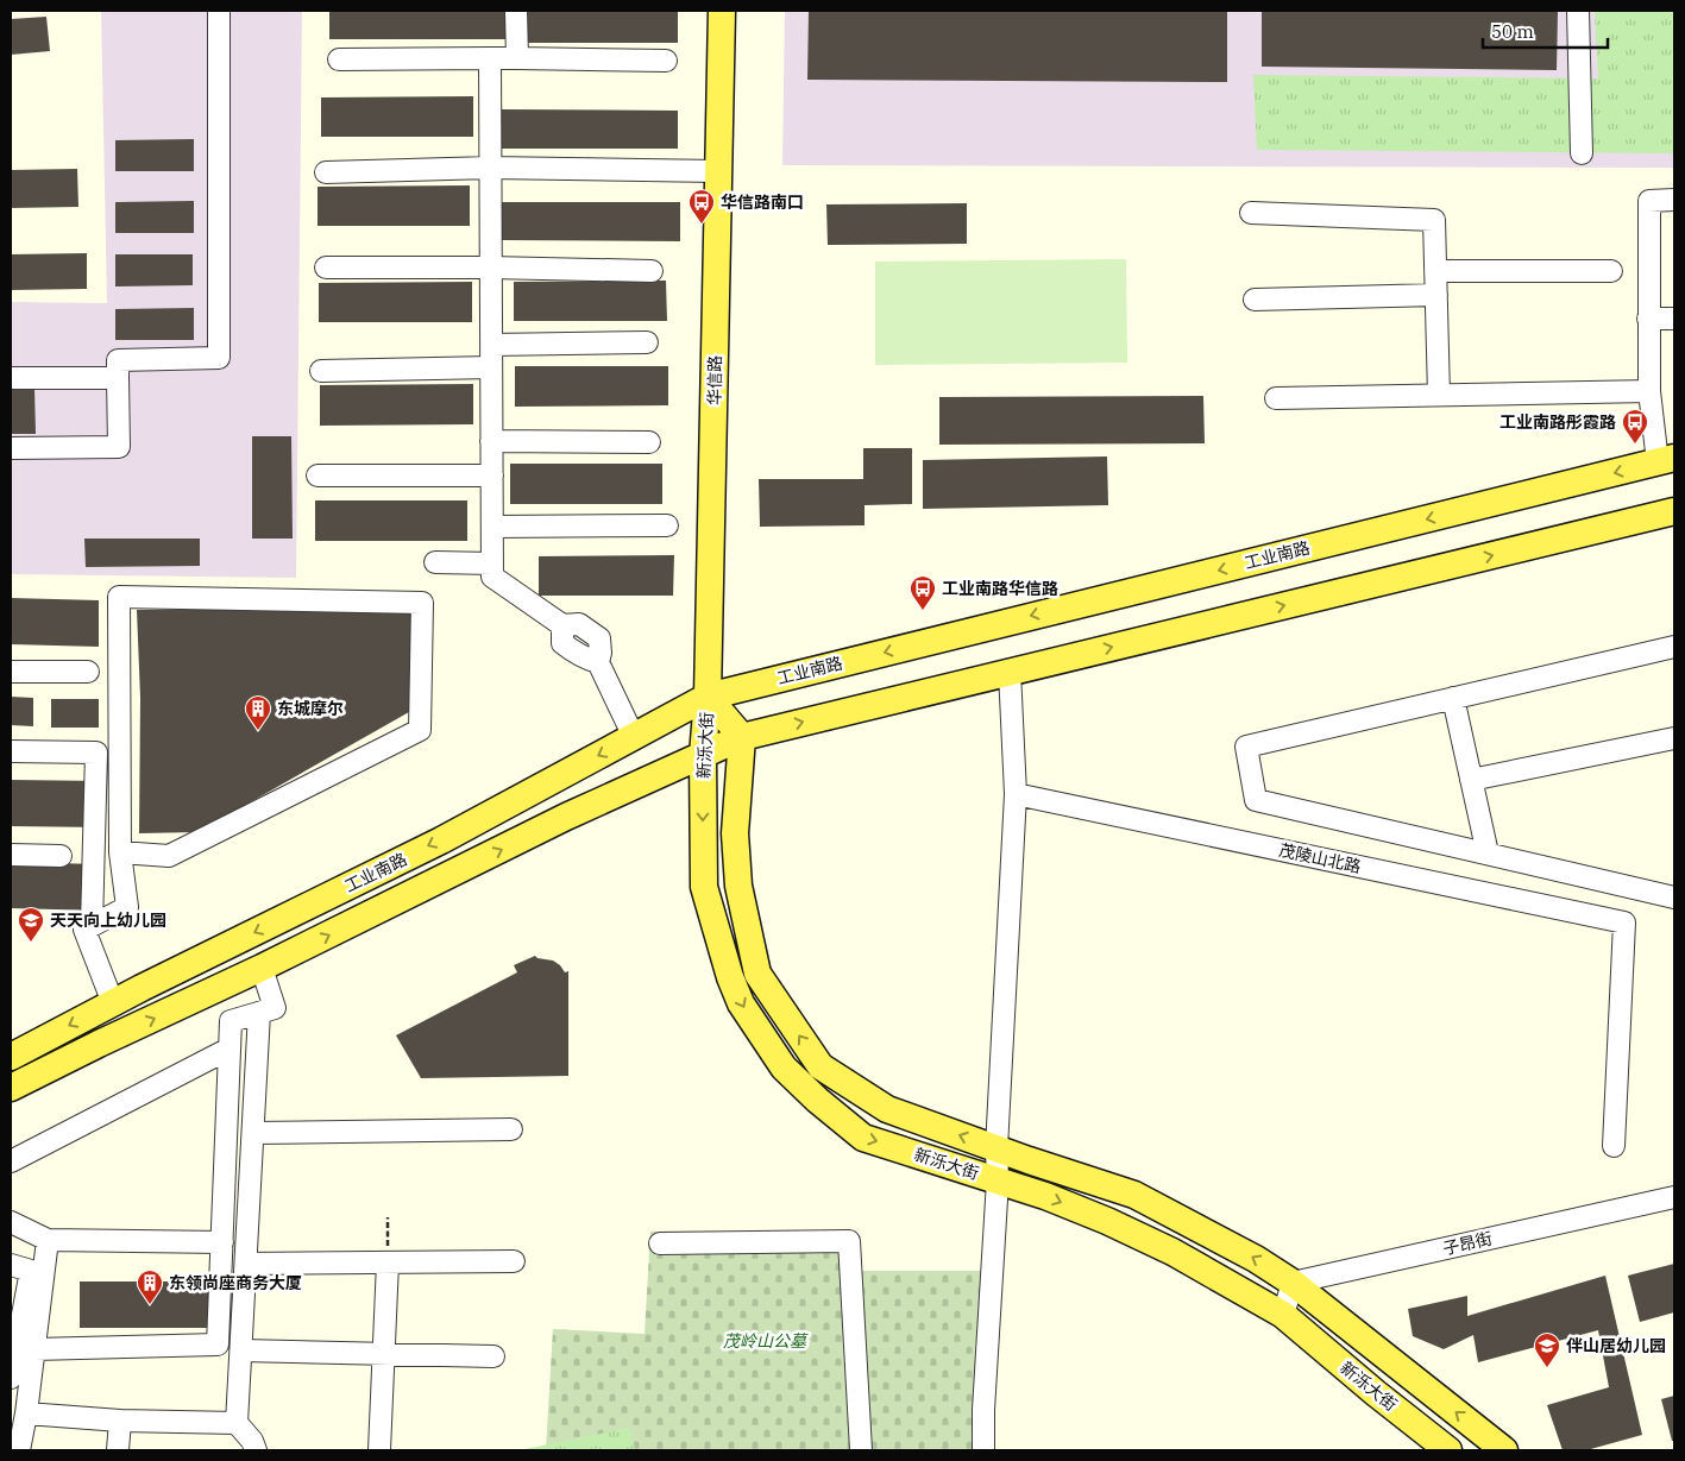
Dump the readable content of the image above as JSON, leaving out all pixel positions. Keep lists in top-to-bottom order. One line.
{"streets":{"main road":["华信路","工业南路","新泺大街"],"street":["茂陵山北路","子昂街"]},"crossings":[["华信路","工业南路"],["华信路","新泺大街"],["工业南路","新泺大街"],["新泺大街","子昂街"]],"parks":["茂岭山公墓"],"places":{"bus stop":["华信路南口","工业南路彤霞路","工业南路华信路"],"building":["东城摩尔","东领尚座商务大厦"],"school or university":["天天向上幼儿园","伴山居幼儿园"]},"scale_bar":"50 m"}
